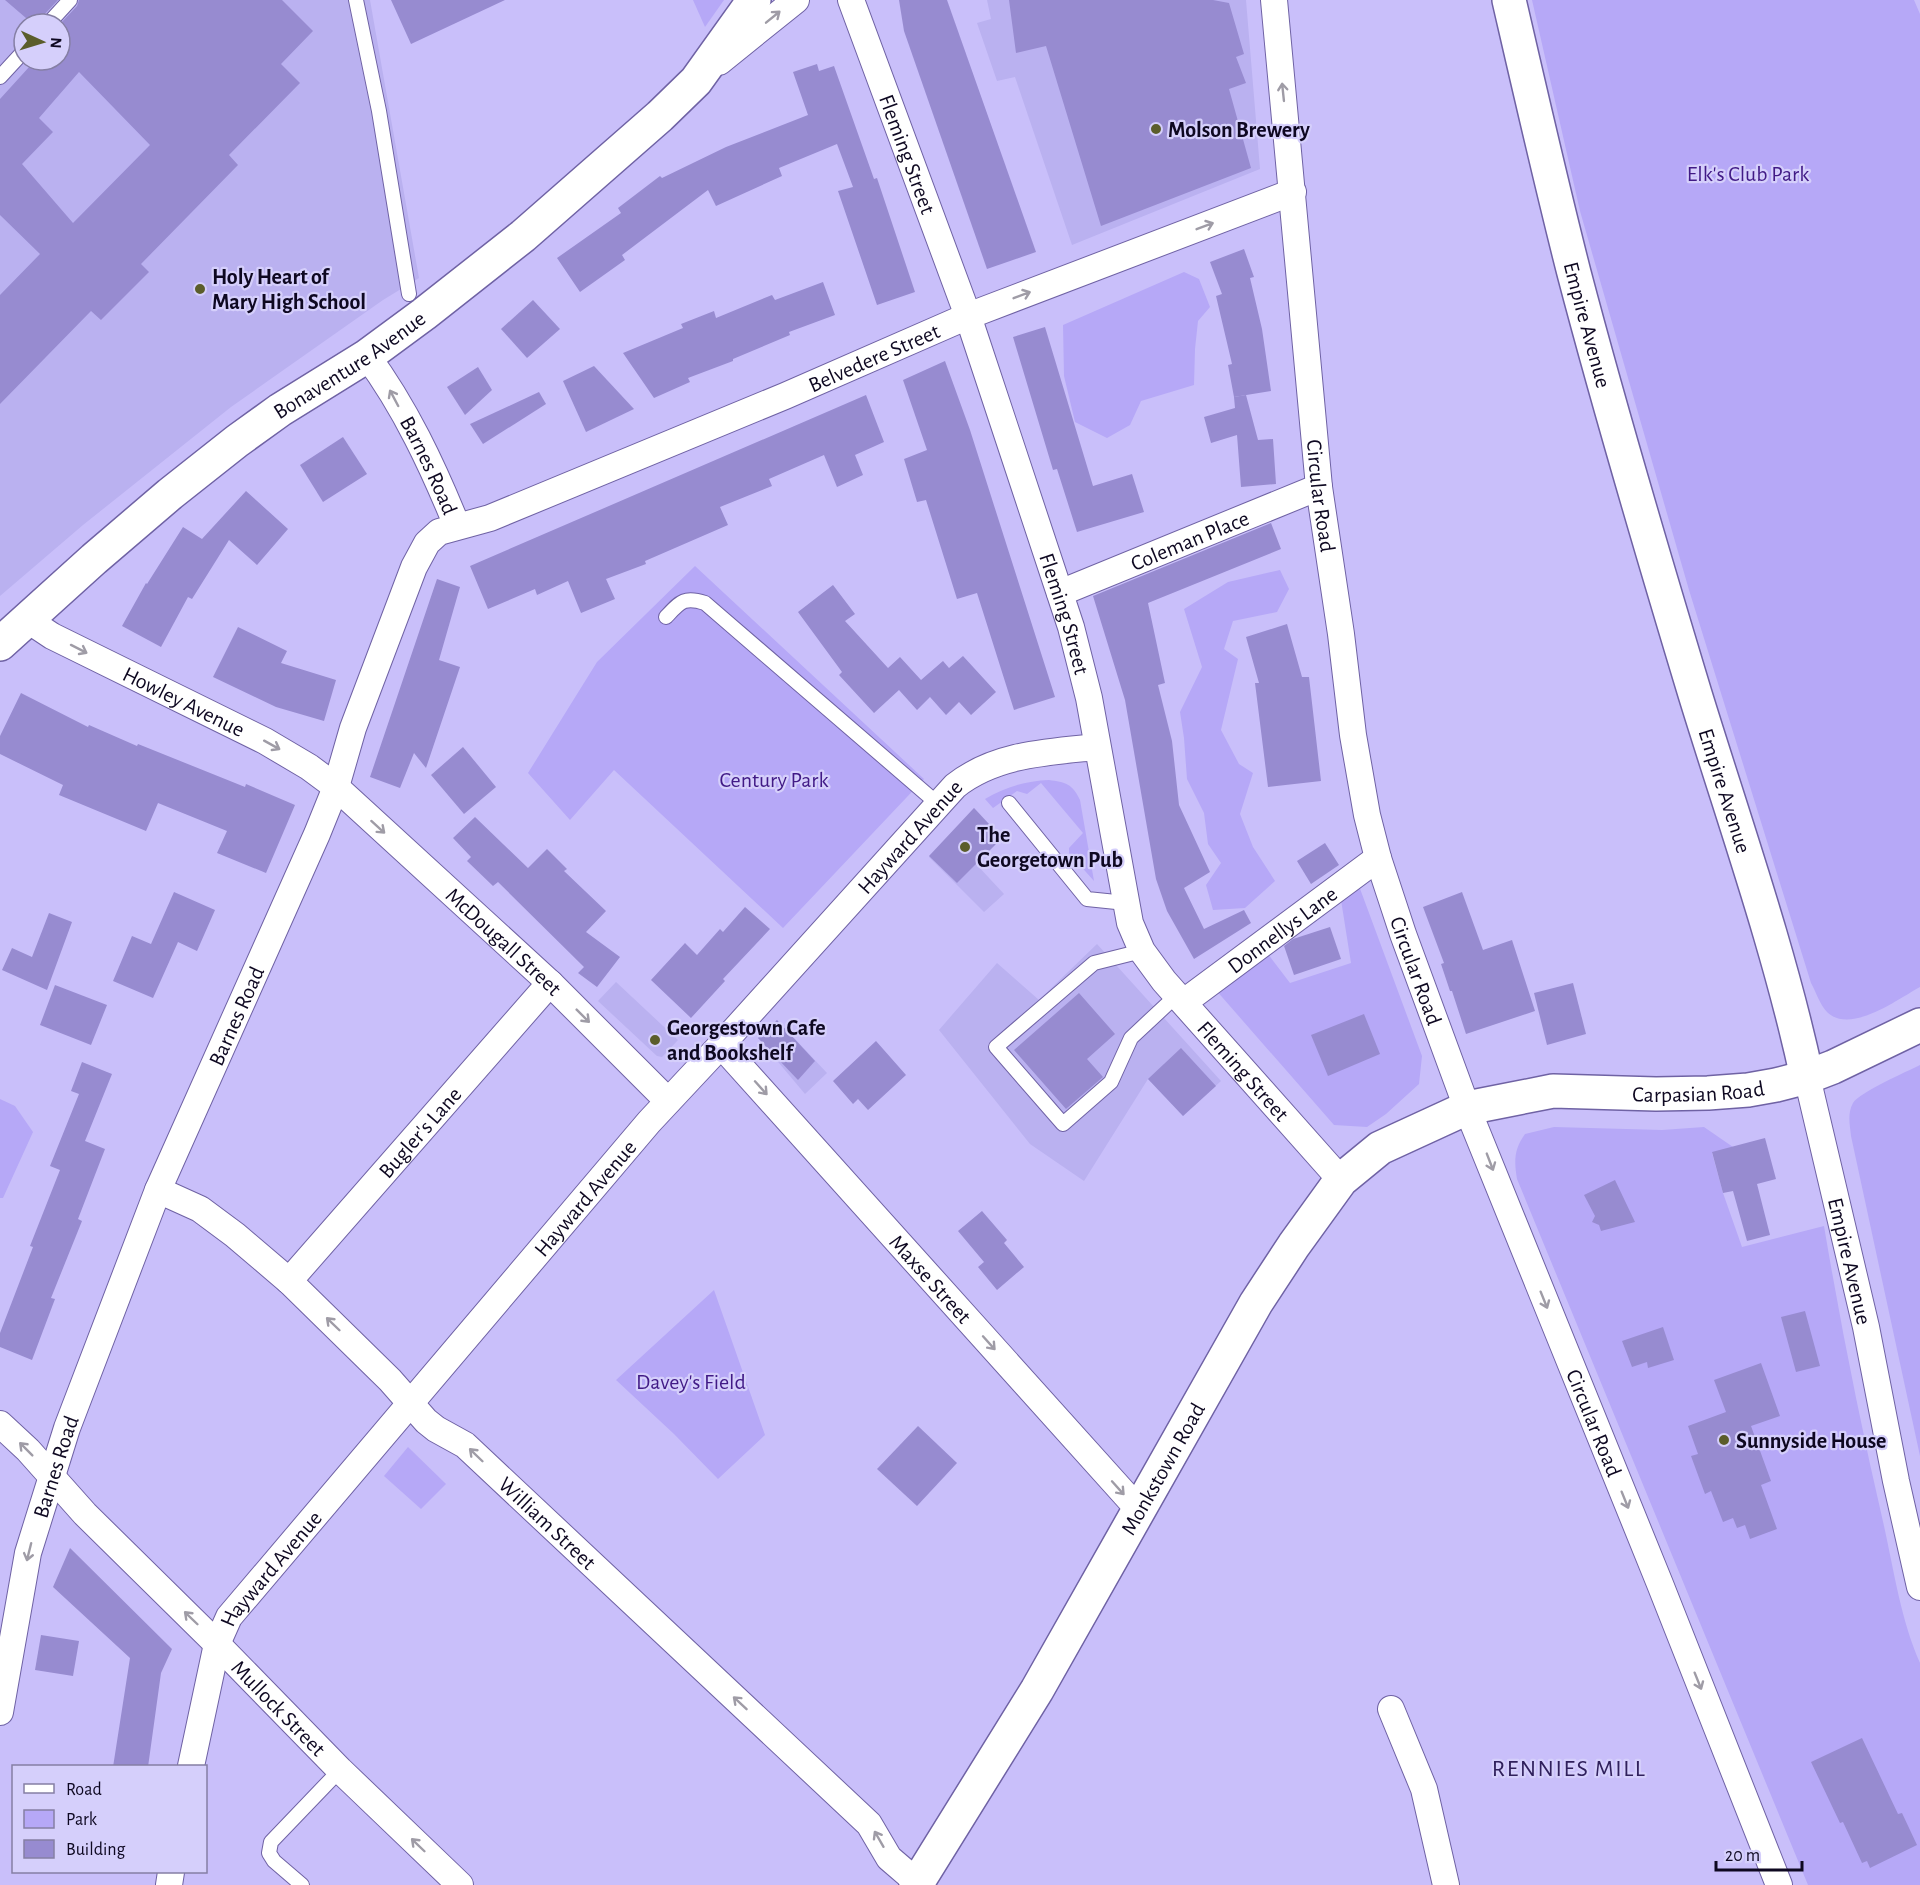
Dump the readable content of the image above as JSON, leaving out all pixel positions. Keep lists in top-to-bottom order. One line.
{"streets":{"street":["Fleming Street","Empire Avenue","Belvedere Street","Bonaventure Avenue","Barnes Road","Circular Road","Coleman Place","Howley Avenue","Hayward Avenue","Donnellys Lane","McDougall Street","Carpasian Road","Bugler's Lane","Maxse Street","Monkstown Road","William Street","Mullock Street"]},"crossings":[["Fleming Street","Belvedere Street"],["Fleming Street","Coleman Place"],["Fleming Street","Hayward Avenue"],["Fleming Street","Donnellys Lane"],["Fleming Street","Monkstown Road"],["Empire Avenue","Carpasian Road"],["Belvedere Street","Barnes Road"],["Belvedere Street","Circular Road"],["Bonaventure Avenue","Barnes Road"],["Bonaventure Avenue","Howley Avenue"],["Barnes Road","Howley Avenue"],["Barnes Road","McDougall Street"],["Barnes Road","William Street"],["Barnes Road","Mullock Street"],["Circular Road","Coleman Place"],["Circular Road","Donnellys Lane"],["Circular Road","Carpasian Road"],["Circular Road","Monkstown Road"],["Howley Avenue","McDougall Street"],["Hayward Avenue","McDougall Street"],["Hayward Avenue","Maxse Street"],["Hayward Avenue","William Street"],["Hayward Avenue","Mullock Street"],["McDougall Street","Bugler's Lane"],["Carpasian Road","Monkstown Road"],["Bugler's Lane","William Street"],["Maxse Street","Monkstown Road"],["Monkstown Road","William Street"]],"one_way":["Belvedere Street","Howley Avenue","McDougall Street","Maxse Street","William Street","Mullock Street"],"districts":["RENNIES MILL"],"parks":["Elk's Club Park","Century Park","Davey's Field"],"places":["Molson Brewery","Holy Heart of Mary High School","The Georgetown Pub","Georgestown Cafe and Bookshelf","Sunnyside House"],"legend":["Road","Park","Building"],"scale_bar":"20 m","north":"right"}
